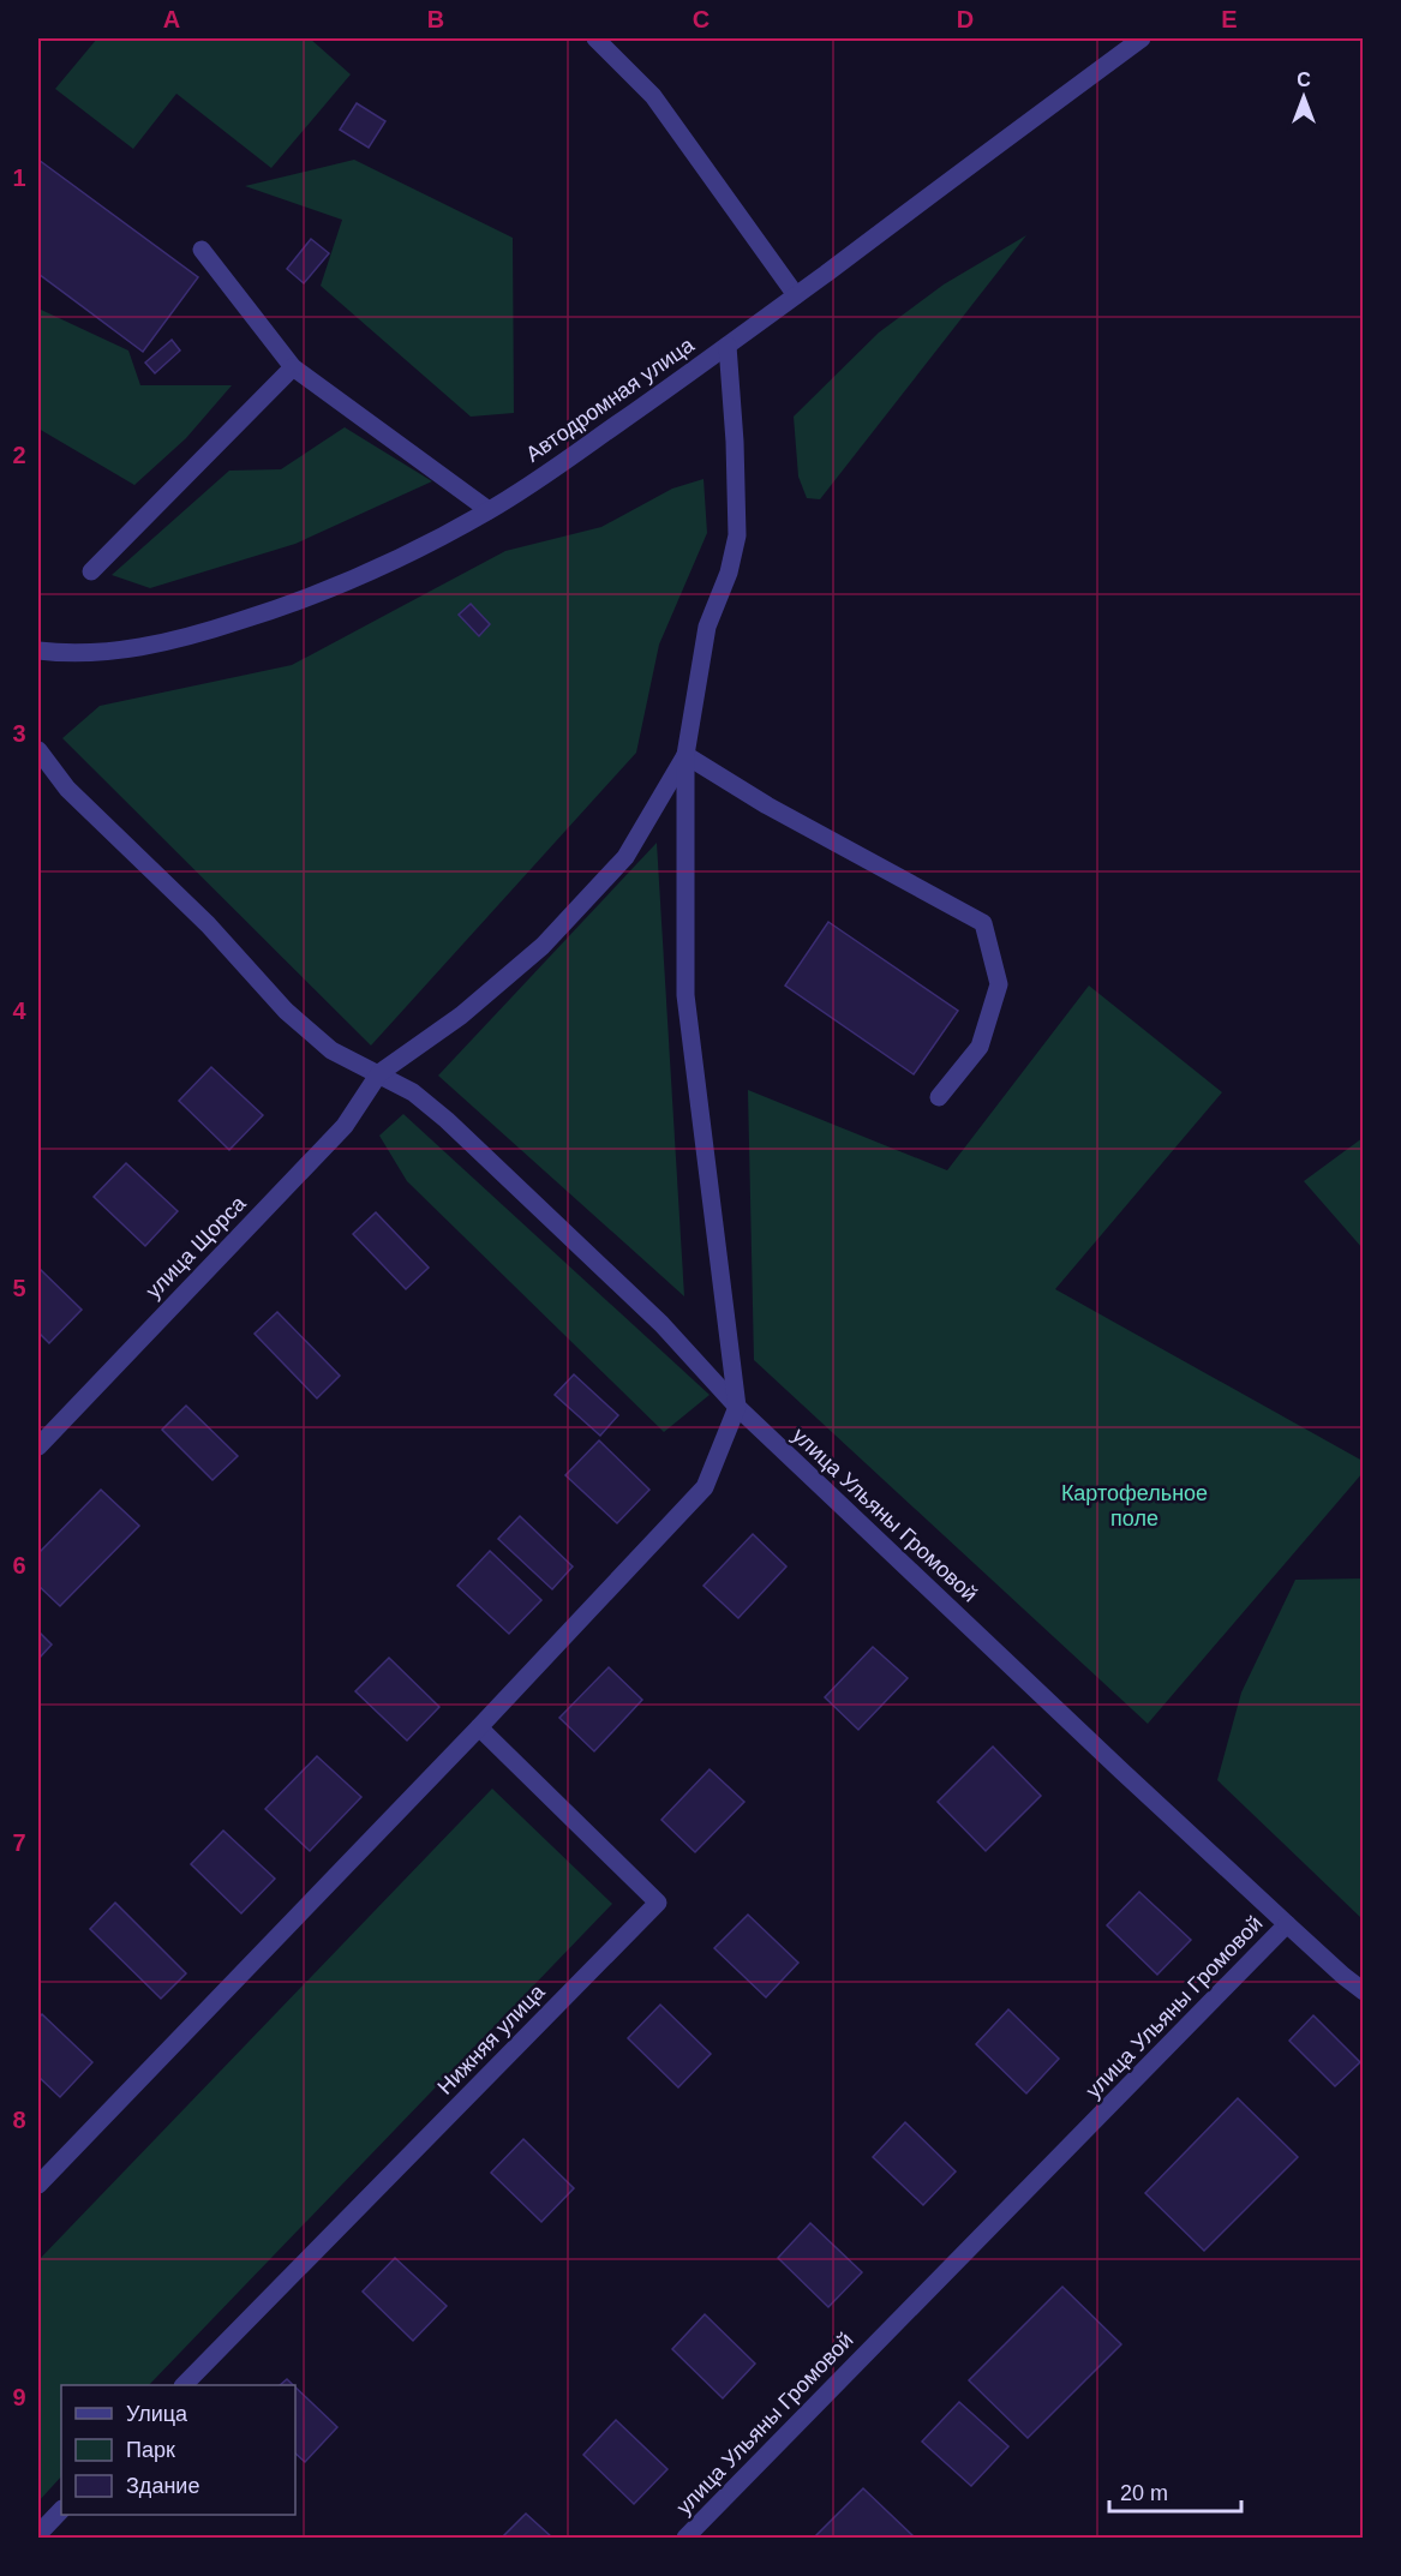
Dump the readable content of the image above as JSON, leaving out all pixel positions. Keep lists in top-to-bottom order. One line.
{"streets":{"street":["Автодромная улица","улица Щорса","улица Ульяны Громовой","Нижняя улица"]},"crossings":[["улица Щорса","улица Ульяны Громовой"]],"parks":["Картофельное поле"],"legend":["Улица","Парк","Здание"],"scale_bar":"20 m","north":"top","grid":{"columns":["A","B","C","D","E"],"rows":["1","2","3","4","5","6","7","8","9"]}}
